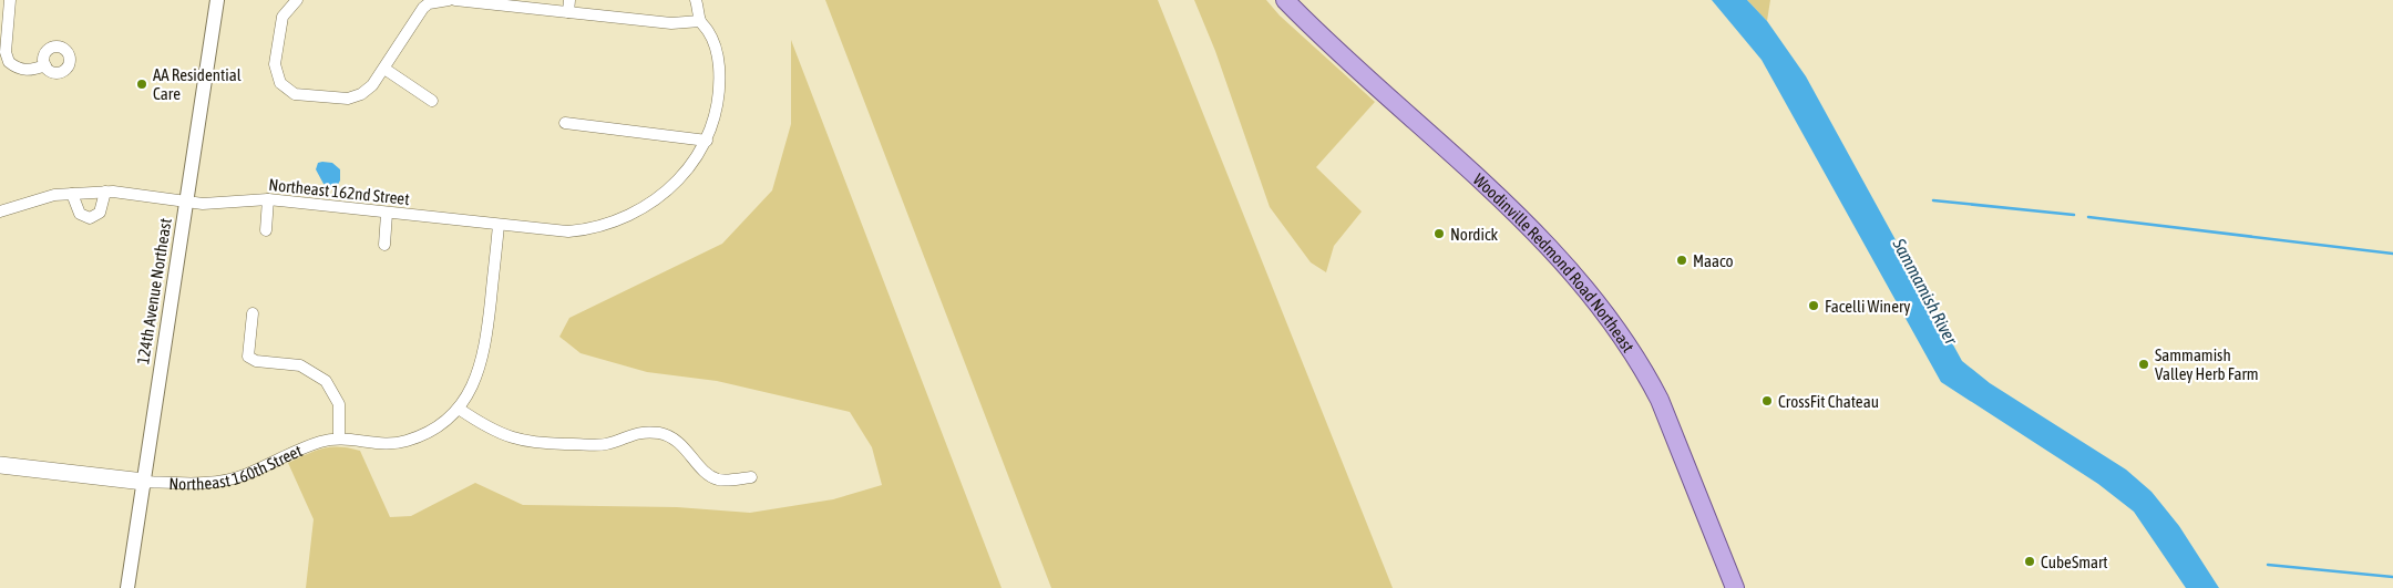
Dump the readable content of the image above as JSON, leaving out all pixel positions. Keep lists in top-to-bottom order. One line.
{"streets":{"main road":["Woodinville Redmond Road Northeast","Northeast 160th Street"],"street":["Northeast 162nd Street","124th Avenue Northeast"]},"crossings":[["Northeast 162nd Street","124th Avenue Northeast"],["124th Avenue Northeast","Northeast 160th Street"]],"water":["Sammamish River"],"places":["AA Residential Care","Nordick","Maaco","Facelli Winery","Sammamish Valley Herb Farm","CrossFit Chateau","CubeSmart"]}
